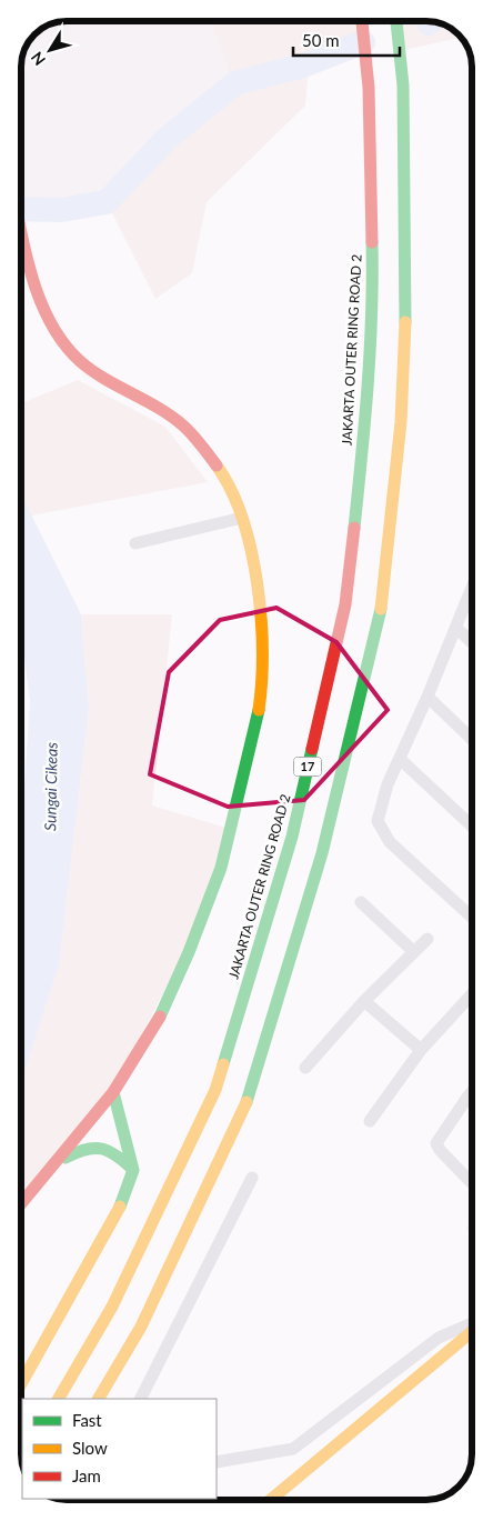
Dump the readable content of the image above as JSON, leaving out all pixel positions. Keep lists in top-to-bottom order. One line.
{"streets":{"main road":["JAKARTA OUTER RING ROAD 2","17"]},"water":["Sungai Cikeas"],"legend":["Fast","Slow","Jam"],"scale_bar":"50 m","north":"bottom left"}
